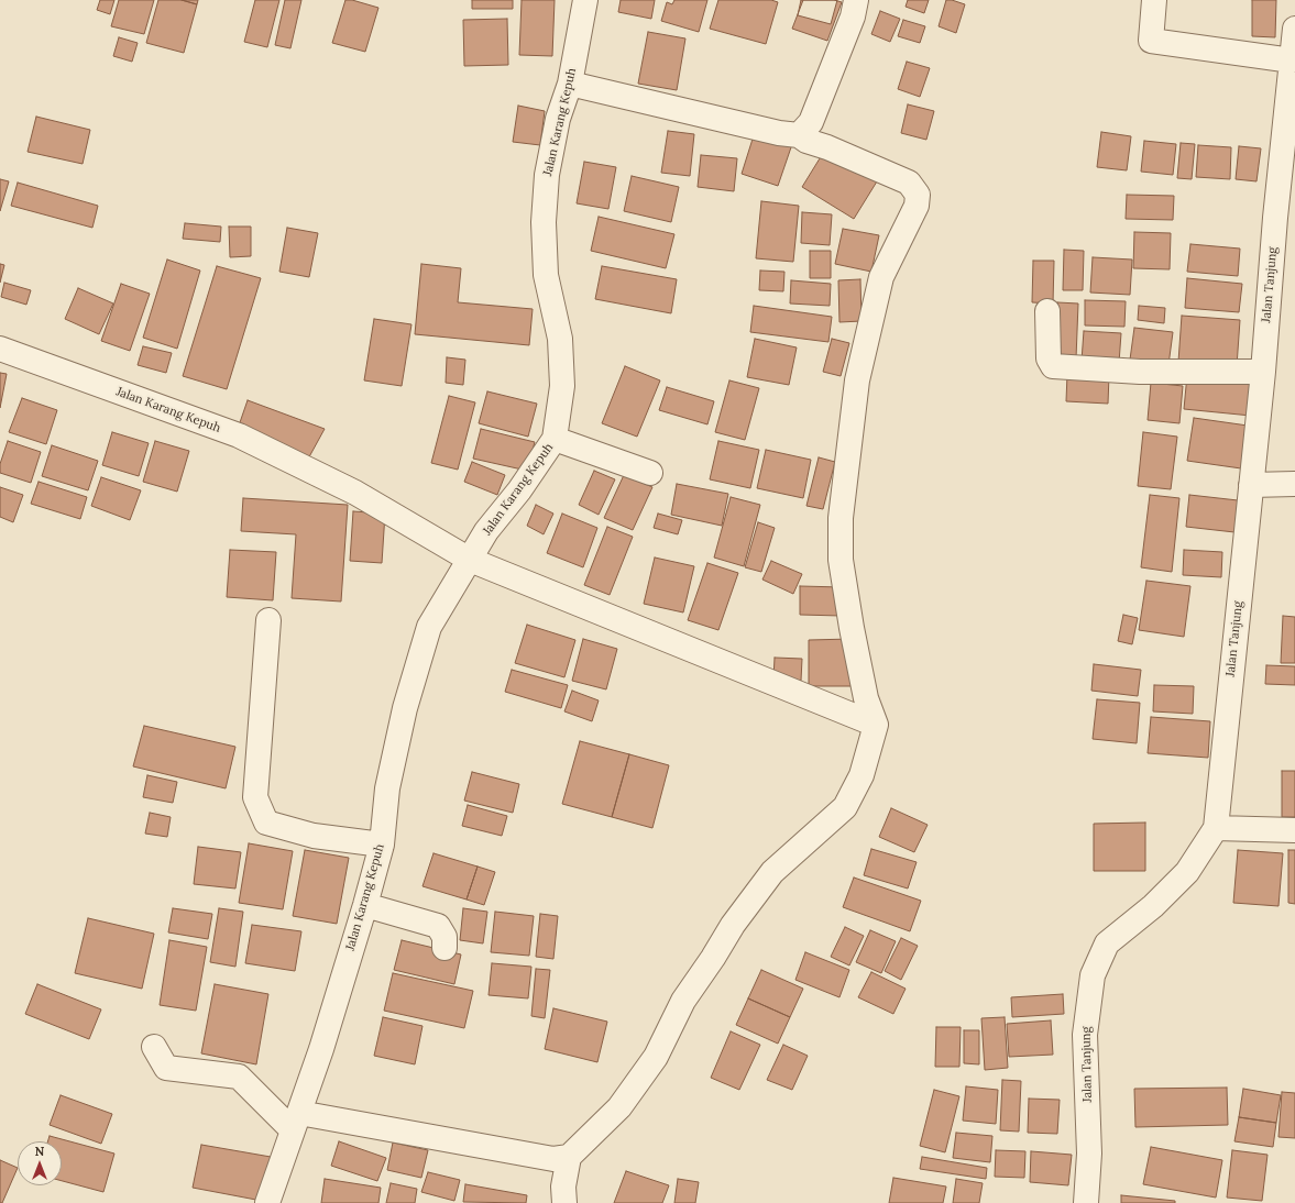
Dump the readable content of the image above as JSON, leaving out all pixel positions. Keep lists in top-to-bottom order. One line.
{"streets":{"street":["Jalan Karang Kepuh","Jalan Tanjung"]},"north":"top"}
